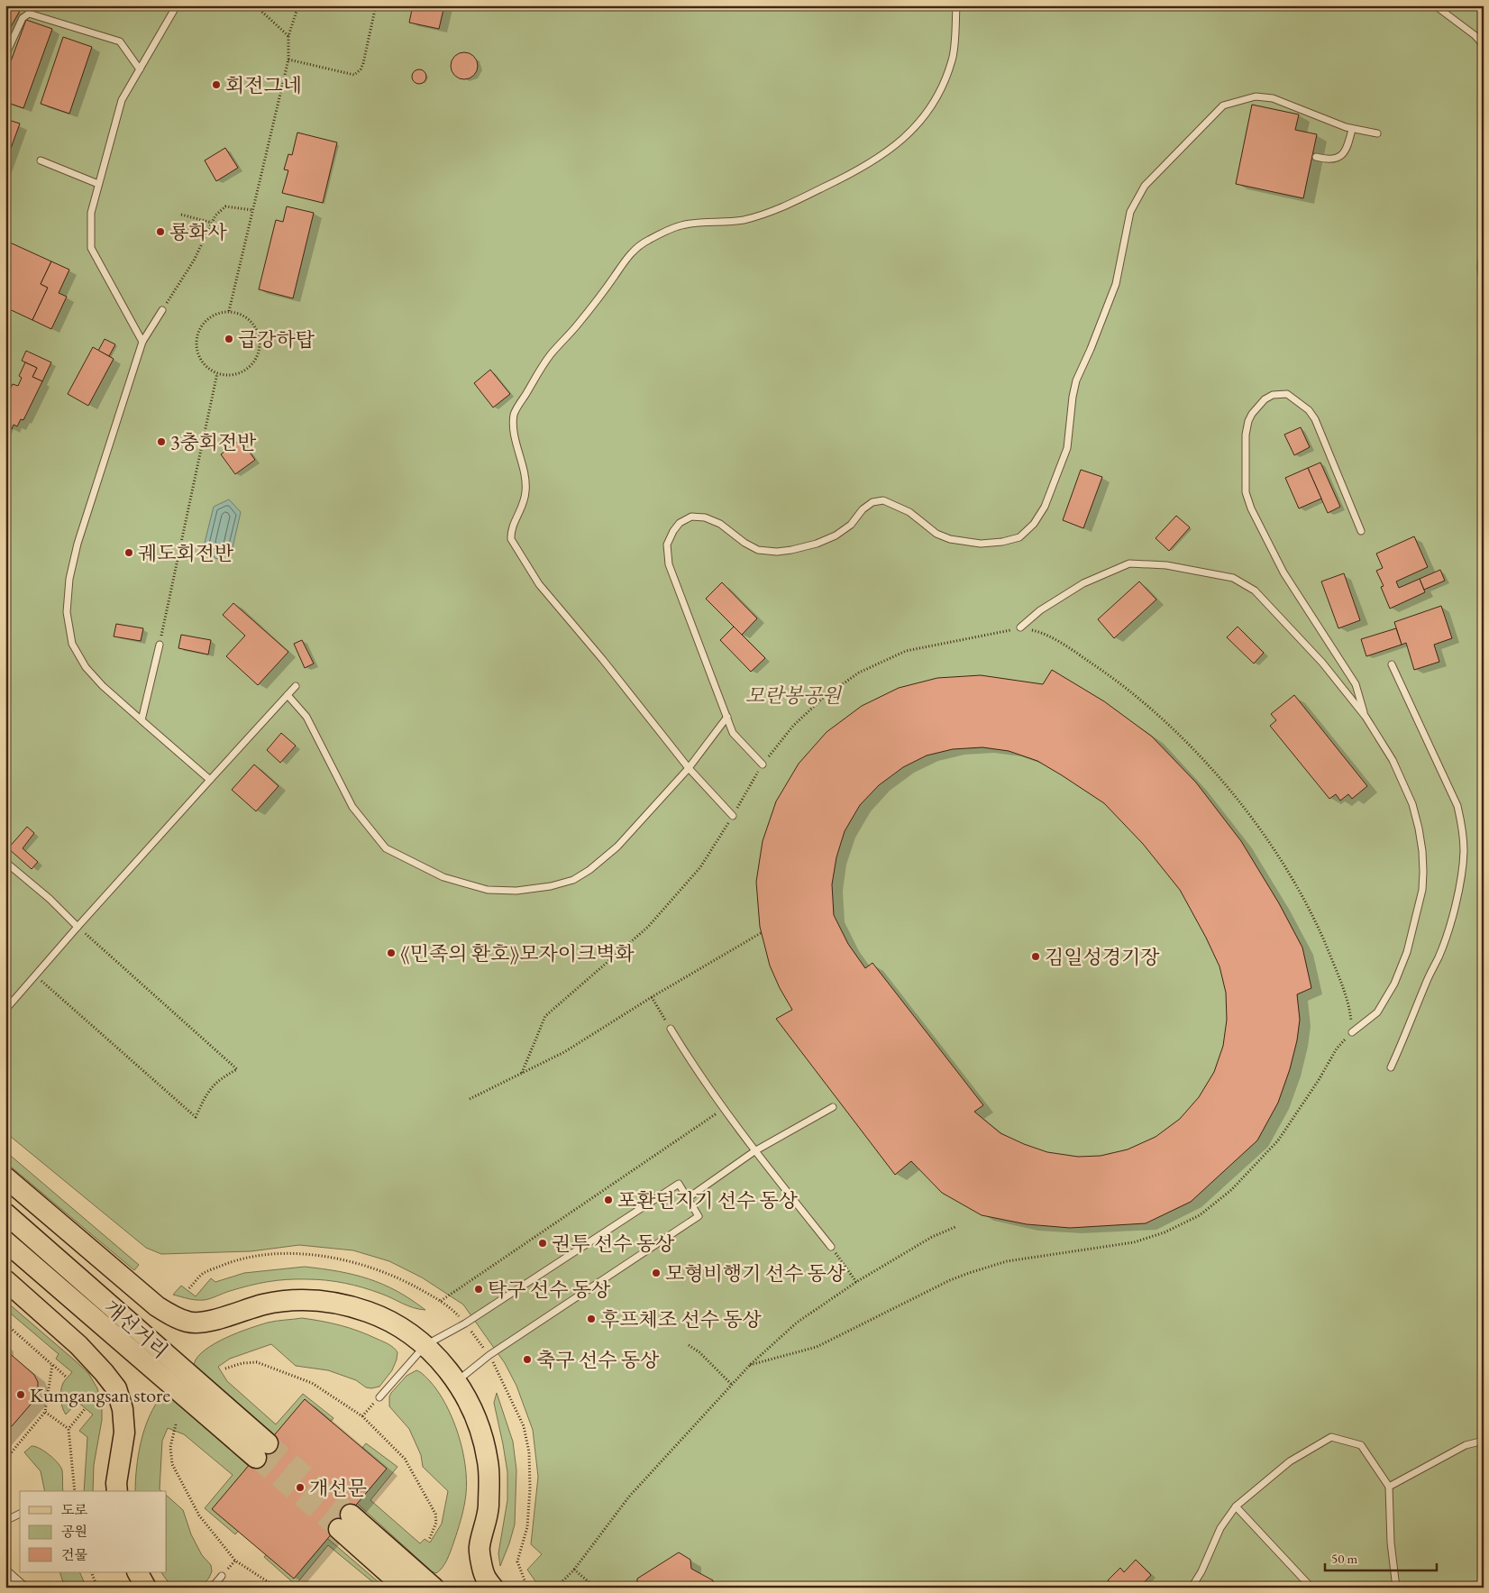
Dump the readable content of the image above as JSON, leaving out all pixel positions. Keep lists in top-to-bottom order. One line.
{"streets":{"main road":["개선거리"]},"parks":["모란봉공원"],"places":["회전그네","룡화사","급강하탑","3충회전반","궤도회전반","《민족의 환호》모자이크벽화","김일성경기장","포환던지기 선수 동상","권투 선수 동상","모형비행기 선수 동상","탁구 선수 동상","후프체조 선수 동상","축구 선수 동상","Kumgangsan store","개선문"],"legend":["도로","공원","건물"],"scale_bar":"50 m"}
